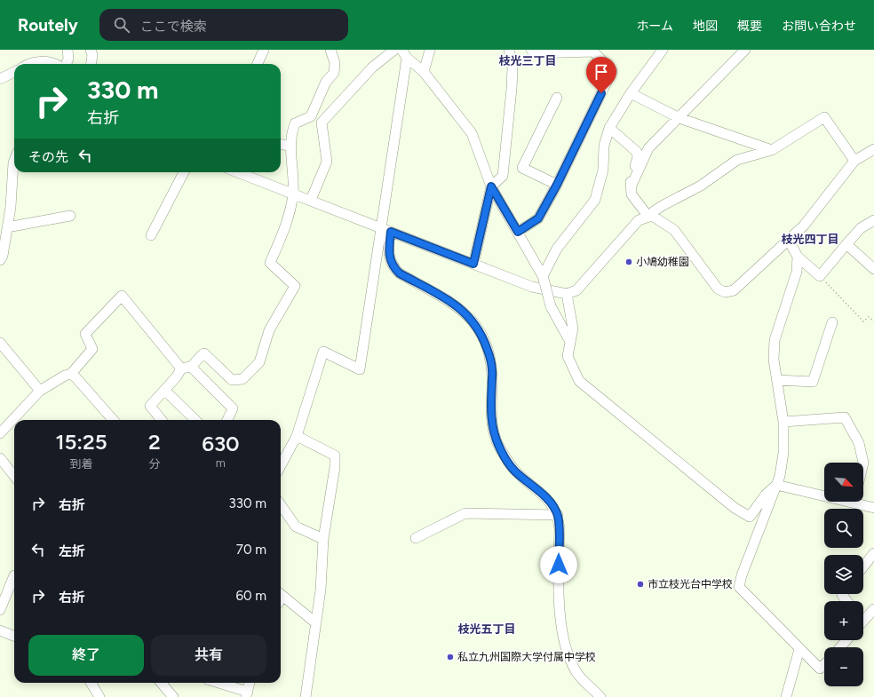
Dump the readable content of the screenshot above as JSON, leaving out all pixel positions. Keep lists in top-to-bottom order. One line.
{"districts":["枝光三丁目","枝光四丁目","枝光五丁目"],"places":["小鳩幼稚園","市立枝光台中学校","私立九州国際大学付属中学校"],"north":"bottom right","page":{"header":"Routely","search":"ここで検索","nav":["ホーム","地図","概要","お問い合わせ"],"turn":["330 m","右折"],"then":"その先","eta":["15:25","到着","2","分","630","m"],"map_buttons":["+","−"],"list":[{"name":"右折","value":"330 m"},{"name":"左折","value":"70 m"},{"name":"右折","value":"60 m"}],"buttons":["終了","共有"]}}
